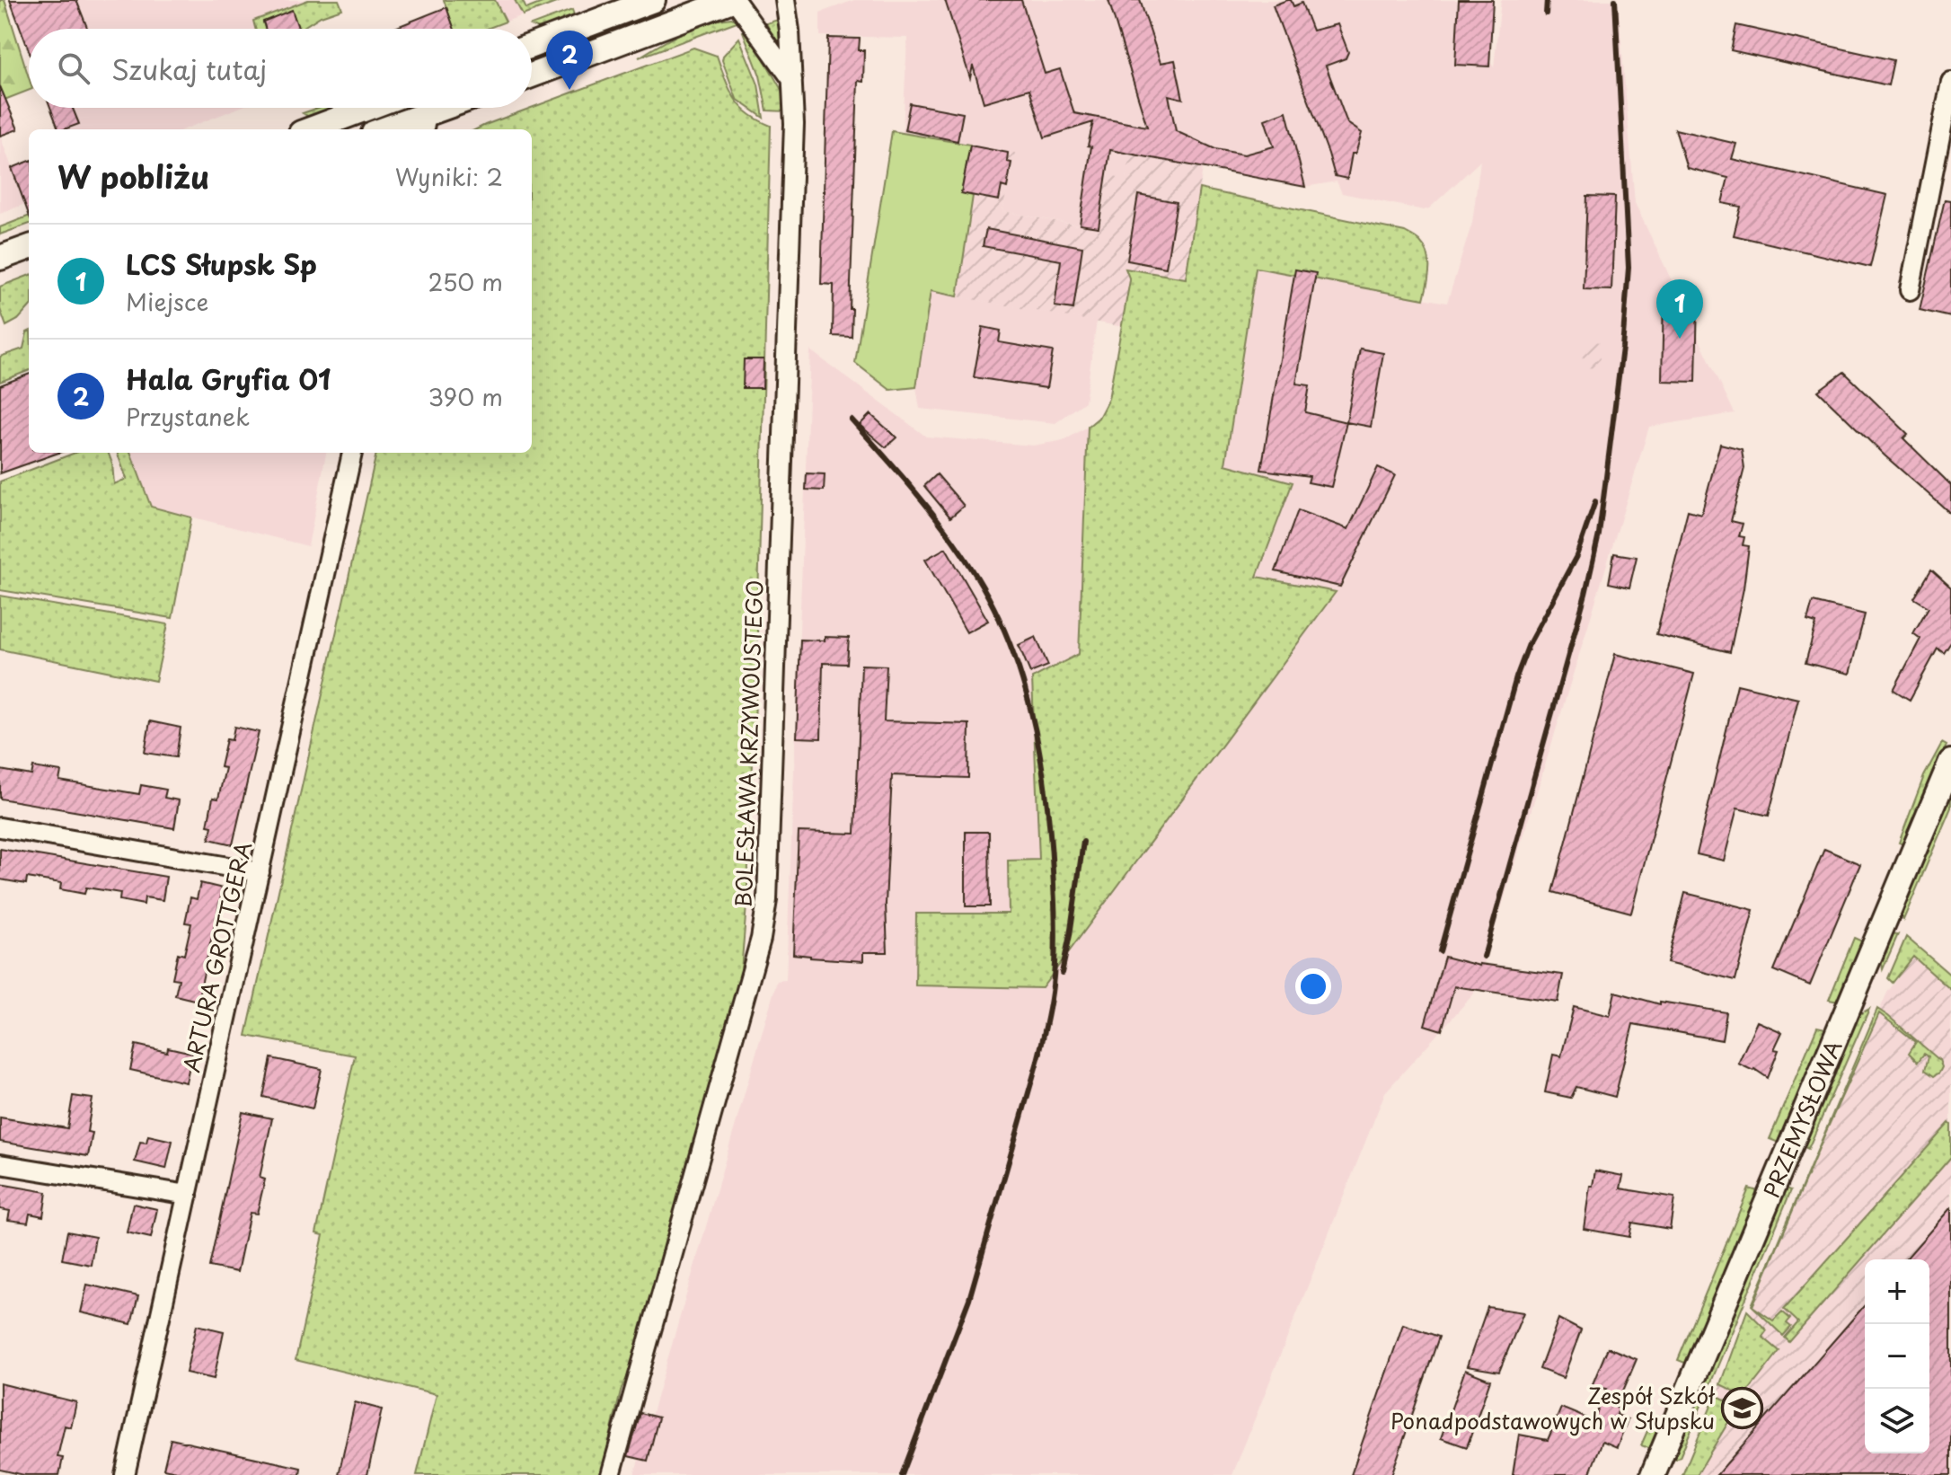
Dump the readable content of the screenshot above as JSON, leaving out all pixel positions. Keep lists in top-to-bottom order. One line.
{"streets":{"street":["BOLESŁAWA KRZYWOUSTEGO","ARTURA GROTTGERA","PRZEMYSŁOWA"]},"places":{"school or university":["Zespół Szkół Ponadpodstawowych w Słupsku"]},"page":{"search":"Szukaj tutaj","pins":["2","1"],"heading":["W pobliżu","Wyniki: 2"],"list":[{"mark":"1","name":"LCS Słupsk Sp","note":"Miejsce","value":"250 m"},{"mark":"2","name":"Hala Gryfia 01","note":"Przystanek","value":"390 m"}],"map_buttons":["+","−"]}}
